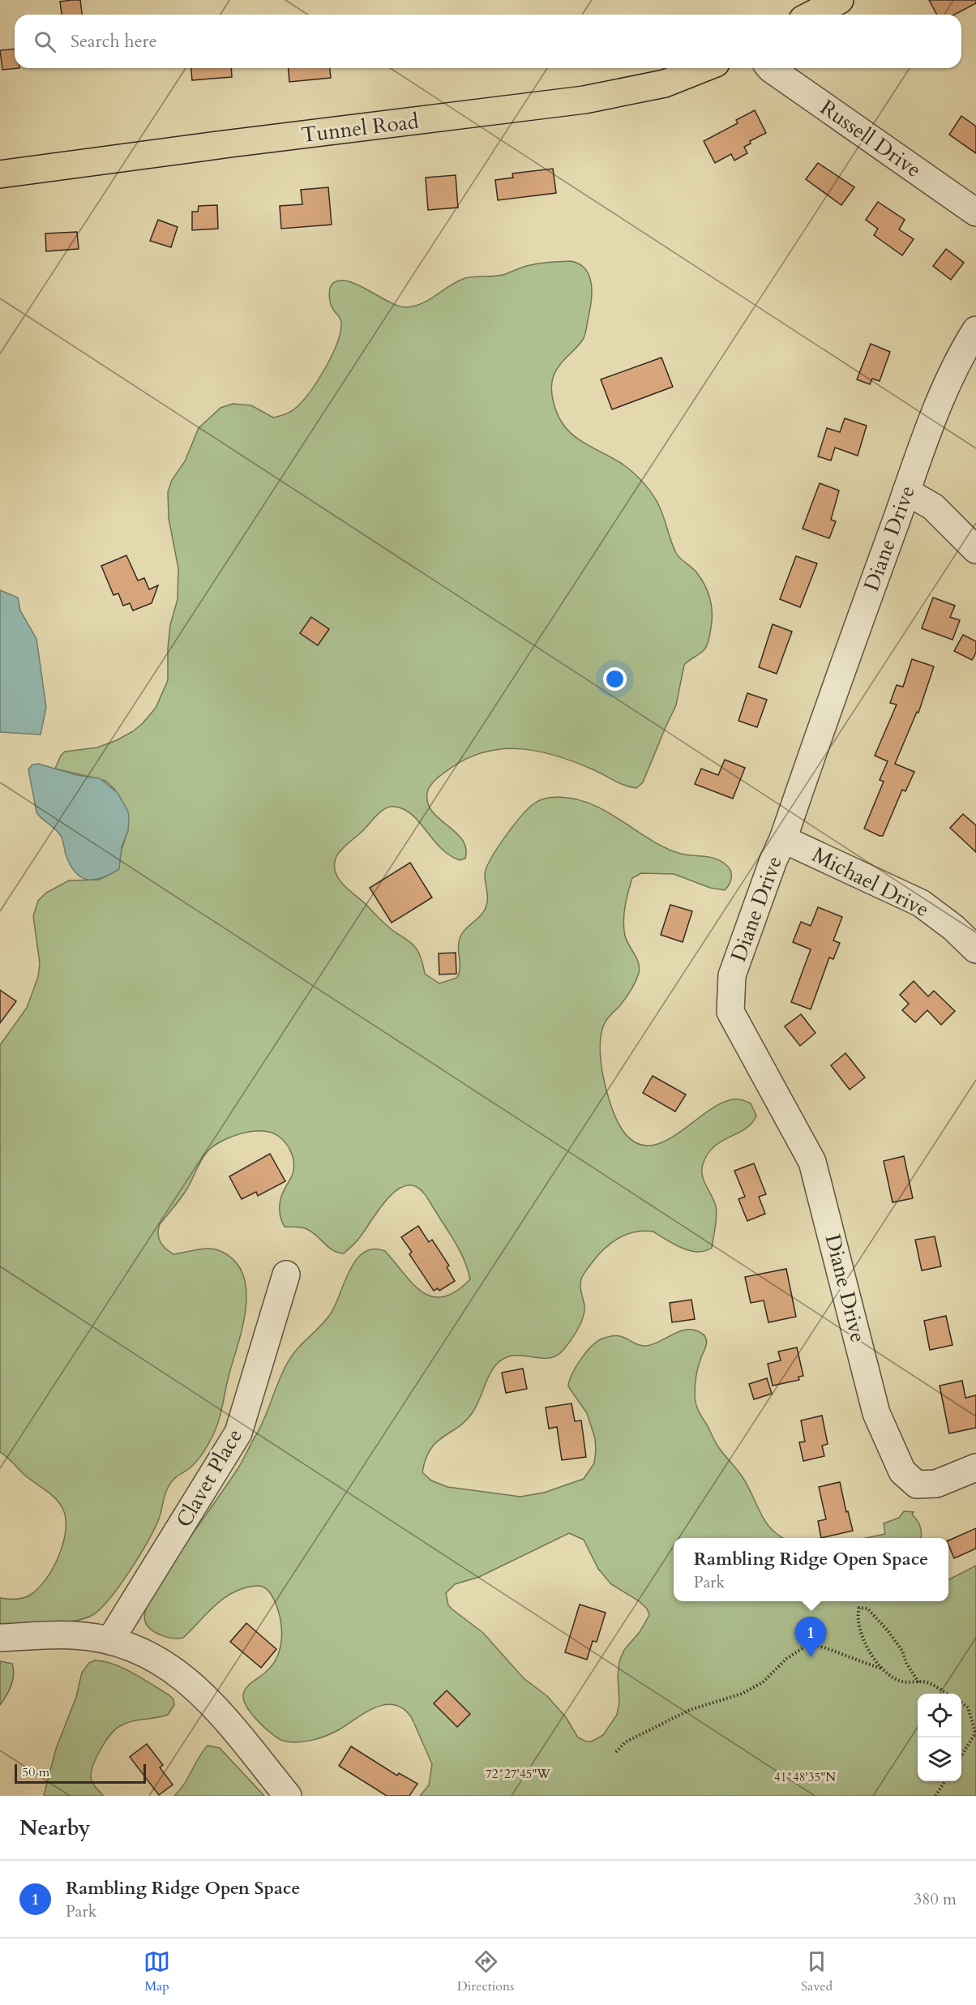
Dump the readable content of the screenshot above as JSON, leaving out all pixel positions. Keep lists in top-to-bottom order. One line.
{"streets":{"main road":["Tunnel Road"],"street":["Russell Drive","Diane Drive","Michael Drive","Clavet Place"]},"crossings":[["Diane Drive","Michael Drive"]],"scale_bar":"50 m","page":{"search":"Search here","popup":["Rambling Ridge Open Space","Park"],"pins":"1","scale":"50 m","heading":"Nearby","list":[{"mark":"1","name":"Rambling Ridge Open Space","note":"Park","value":"380 m"}],"nav":["Map","Directions","Saved"]},"coordinates":["72°27'45\"W","41°48'35\"N"]}
